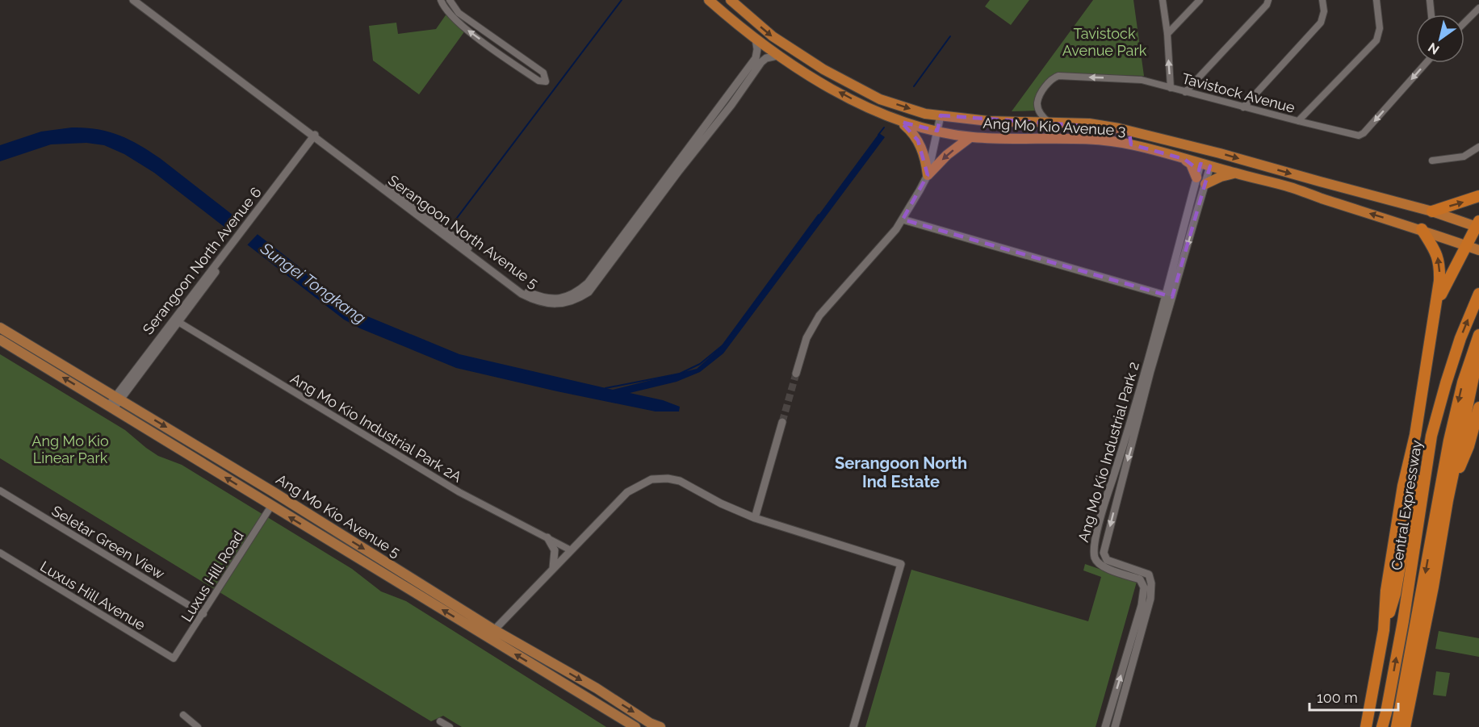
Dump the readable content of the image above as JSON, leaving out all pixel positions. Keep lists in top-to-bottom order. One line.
{"streets":{"highway":["Ang Mo Kio Avenue 3","Central Expressway"],"main road":["Ang Mo Kio Avenue 5"],"street":["Tavistock Avenue","Serangoon North Avenue 5","Serangoon North Avenue 6","Ang Mo Kio Industrial Park 2A","Ang Mo Kio Industrial Park 2","Seletar Green View","Luxus Hill Road","Luxus Hill Avenue"]},"crossings":[["Tavistock Avenue","Ang Mo Kio Avenue 3"],["Ang Mo Kio Avenue 3","Serangoon North Avenue 5"],["Ang Mo Kio Avenue 3","Ang Mo Kio Industrial Park 2"],["Serangoon North Avenue 5","Serangoon North Avenue 6"],["Serangoon North Avenue 6","Ang Mo Kio Industrial Park 2A"],["Serangoon North Avenue 6","Ang Mo Kio Avenue 5"],["Ang Mo Kio Avenue 5","Luxus Hill Road"],["Seletar Green View","Luxus Hill Road"],["Luxus Hill Road","Luxus Hill Avenue"]],"districts":["Serangoon North Ind Estate"],"water":["Sungei Tongkang"],"parks":["Tavistock Avenue Park","Ang Mo Kio Linear Park"],"scale_bar":"100 m","north":"bottom left"}
